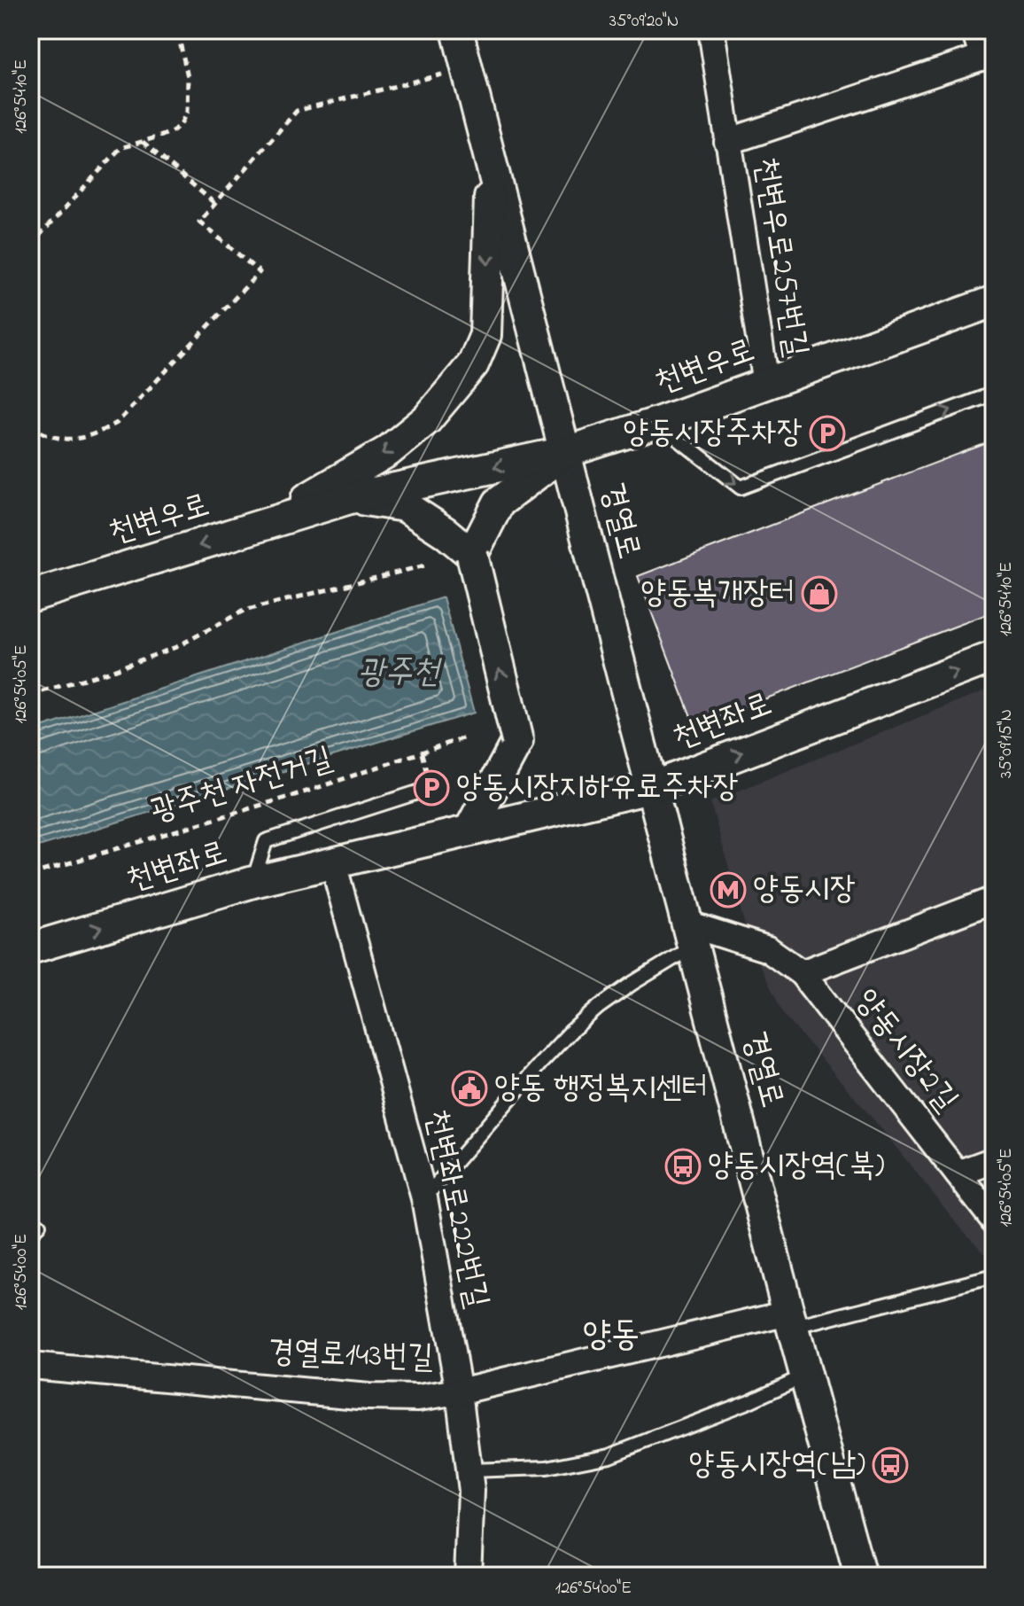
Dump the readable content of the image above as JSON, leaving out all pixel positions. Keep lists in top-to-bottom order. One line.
{"streets":{"street":["천변우로257번길","천변우로","경열로","천변좌로","양동시장2길","천변좌로222번길","경열로143번길"],"path":["광주천 자전거길"]},"crossings":[["천변우로257번길","천변우로"],["천변우로","경열로"],["경열로","천변좌로"],["경열로","양동시장2길"],["경열로","경열로143번길"],["천변좌로","천변좌로222번길"],["천변좌로222번길","경열로143번길"]],"one_way":["천변우로"],"districts":["양동"],"water":["광주천"],"places":{"parking":["양동시장주차장","양동시장지하유료주차장"],"shop":["양동복개장터"],"metro station":["양동시장"],"public building":["양동 행정복지센터"],"bus stop":["양동시장역(북)","양동시장역(남)"]},"coordinates":["35°09'20\"N","126°54'10\"E","126°54'05\"E","35°09'15\"N","126°54'00\"E"]}
